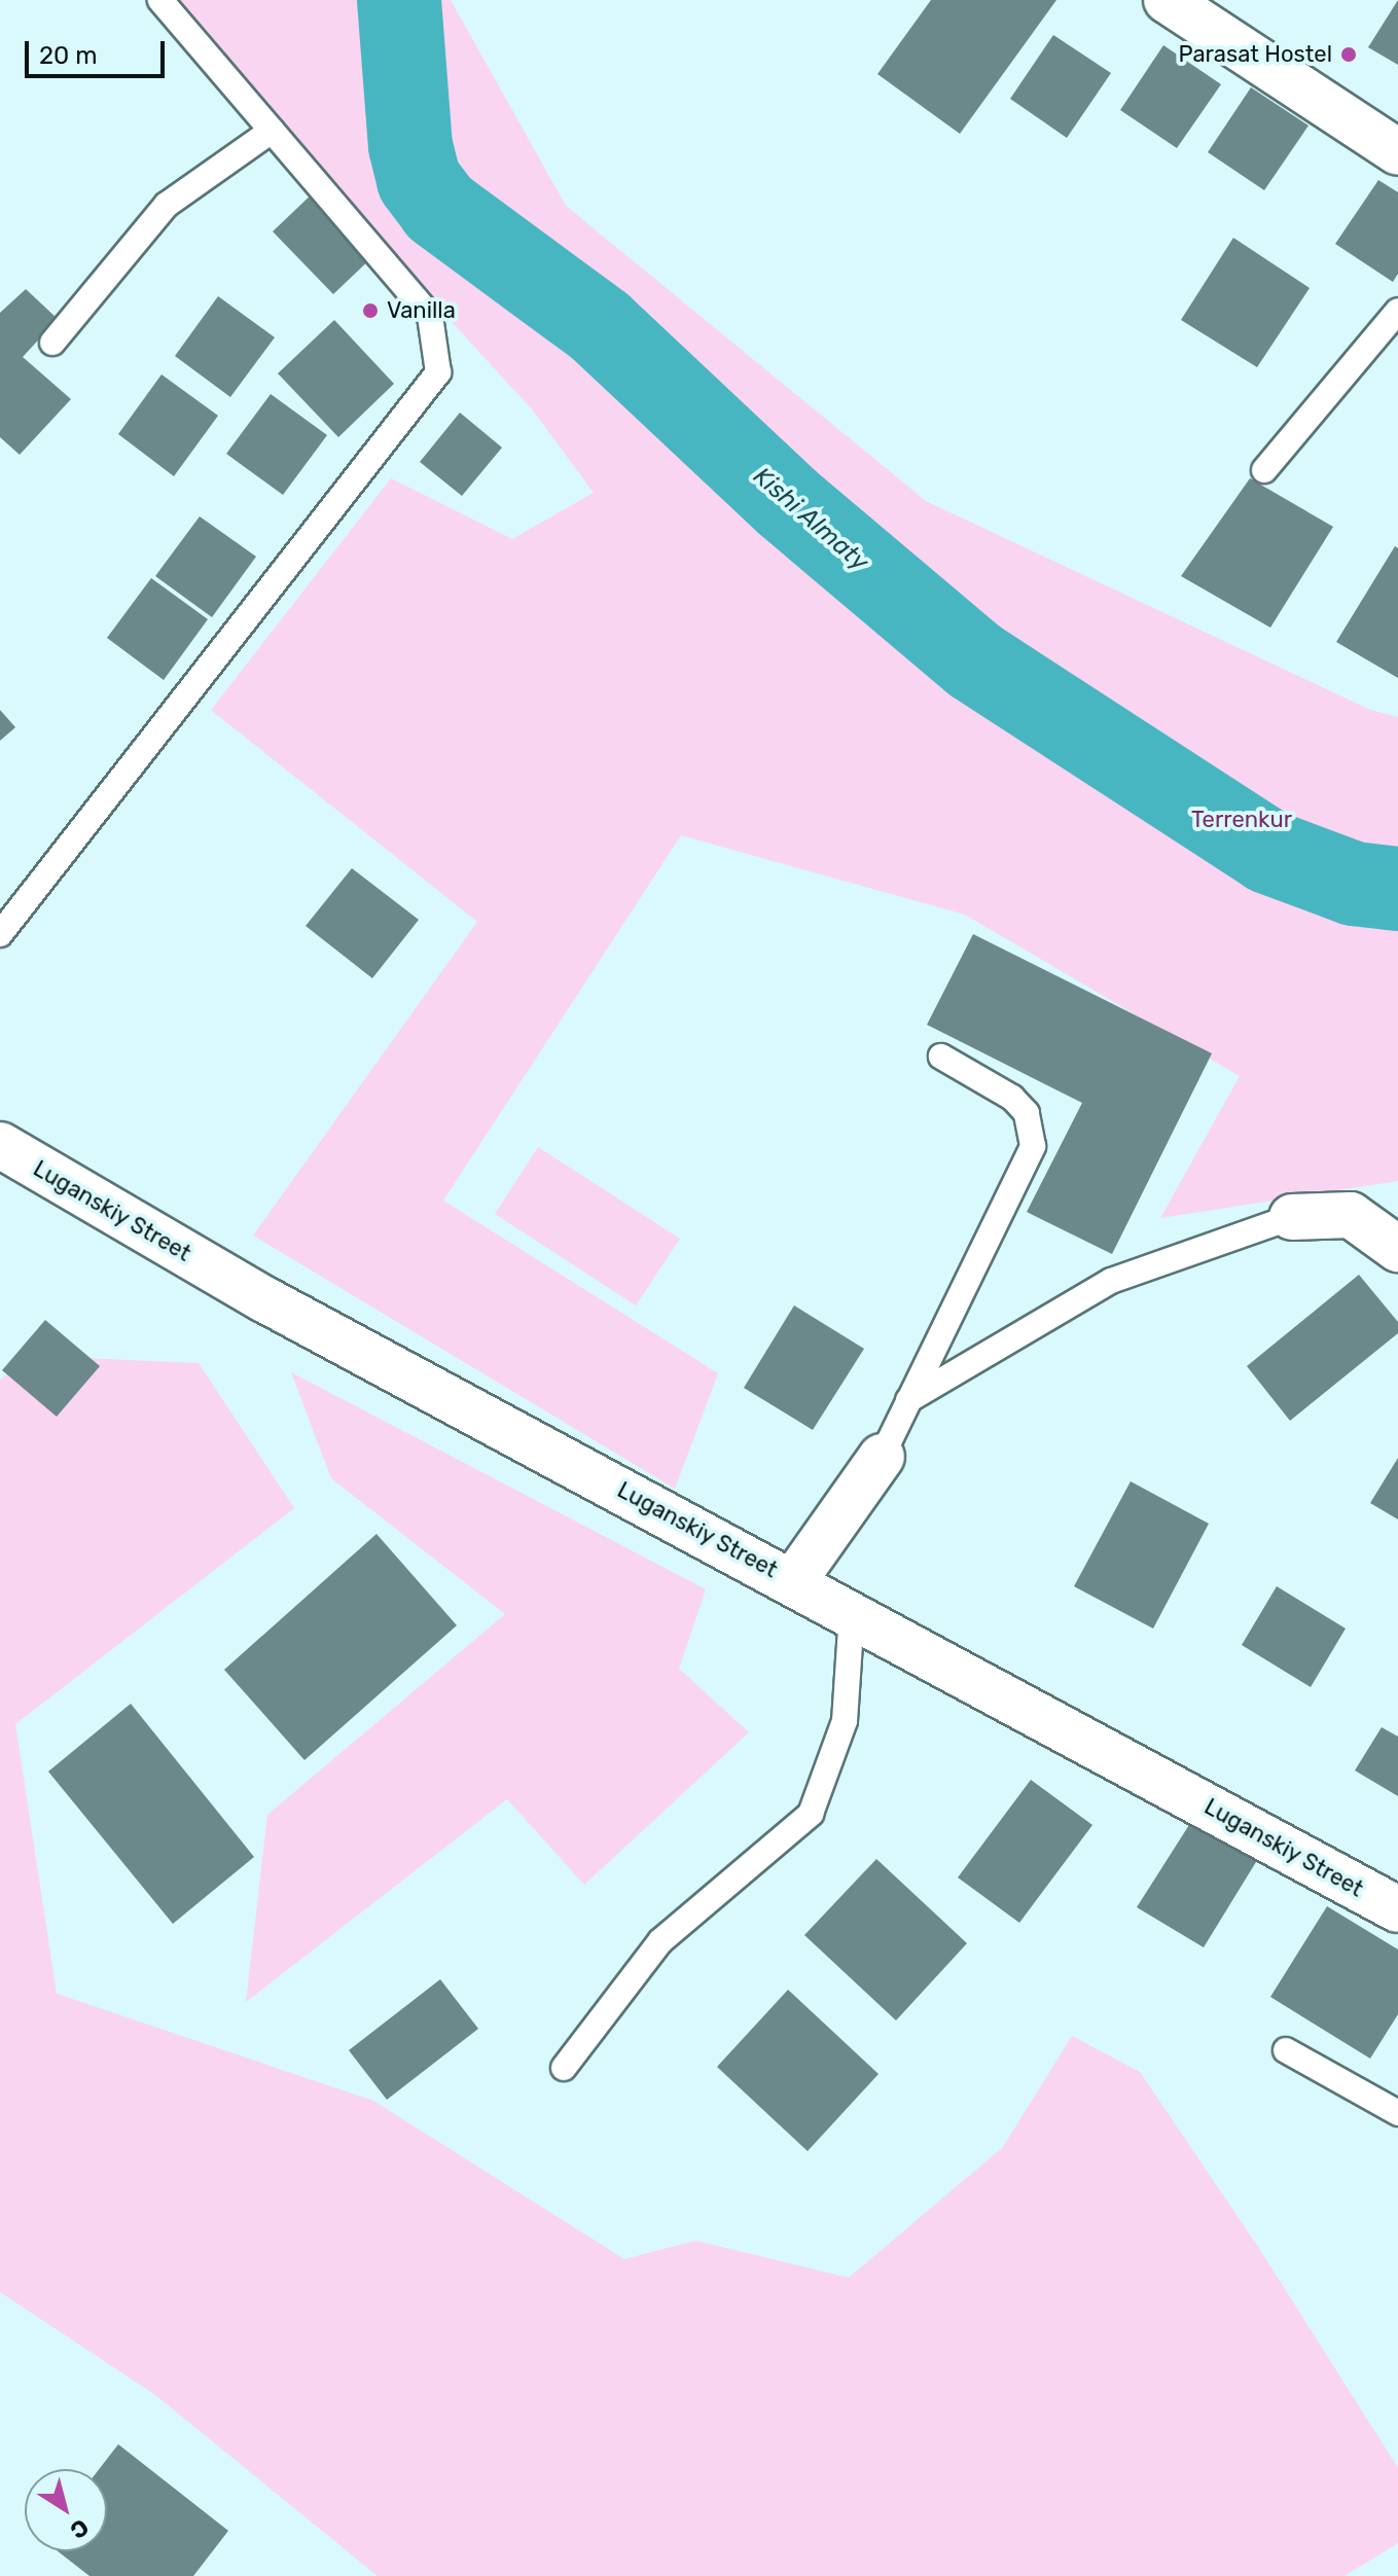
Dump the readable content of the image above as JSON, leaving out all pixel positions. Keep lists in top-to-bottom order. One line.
{"streets":{"street":["Luganskiy Street"]},"water":["Kіshі Almaty"],"parks":["Terrenkur"],"places":["Parasat Hostel","Vanilla"],"scale_bar":"20 m","north":"bottom right"}
